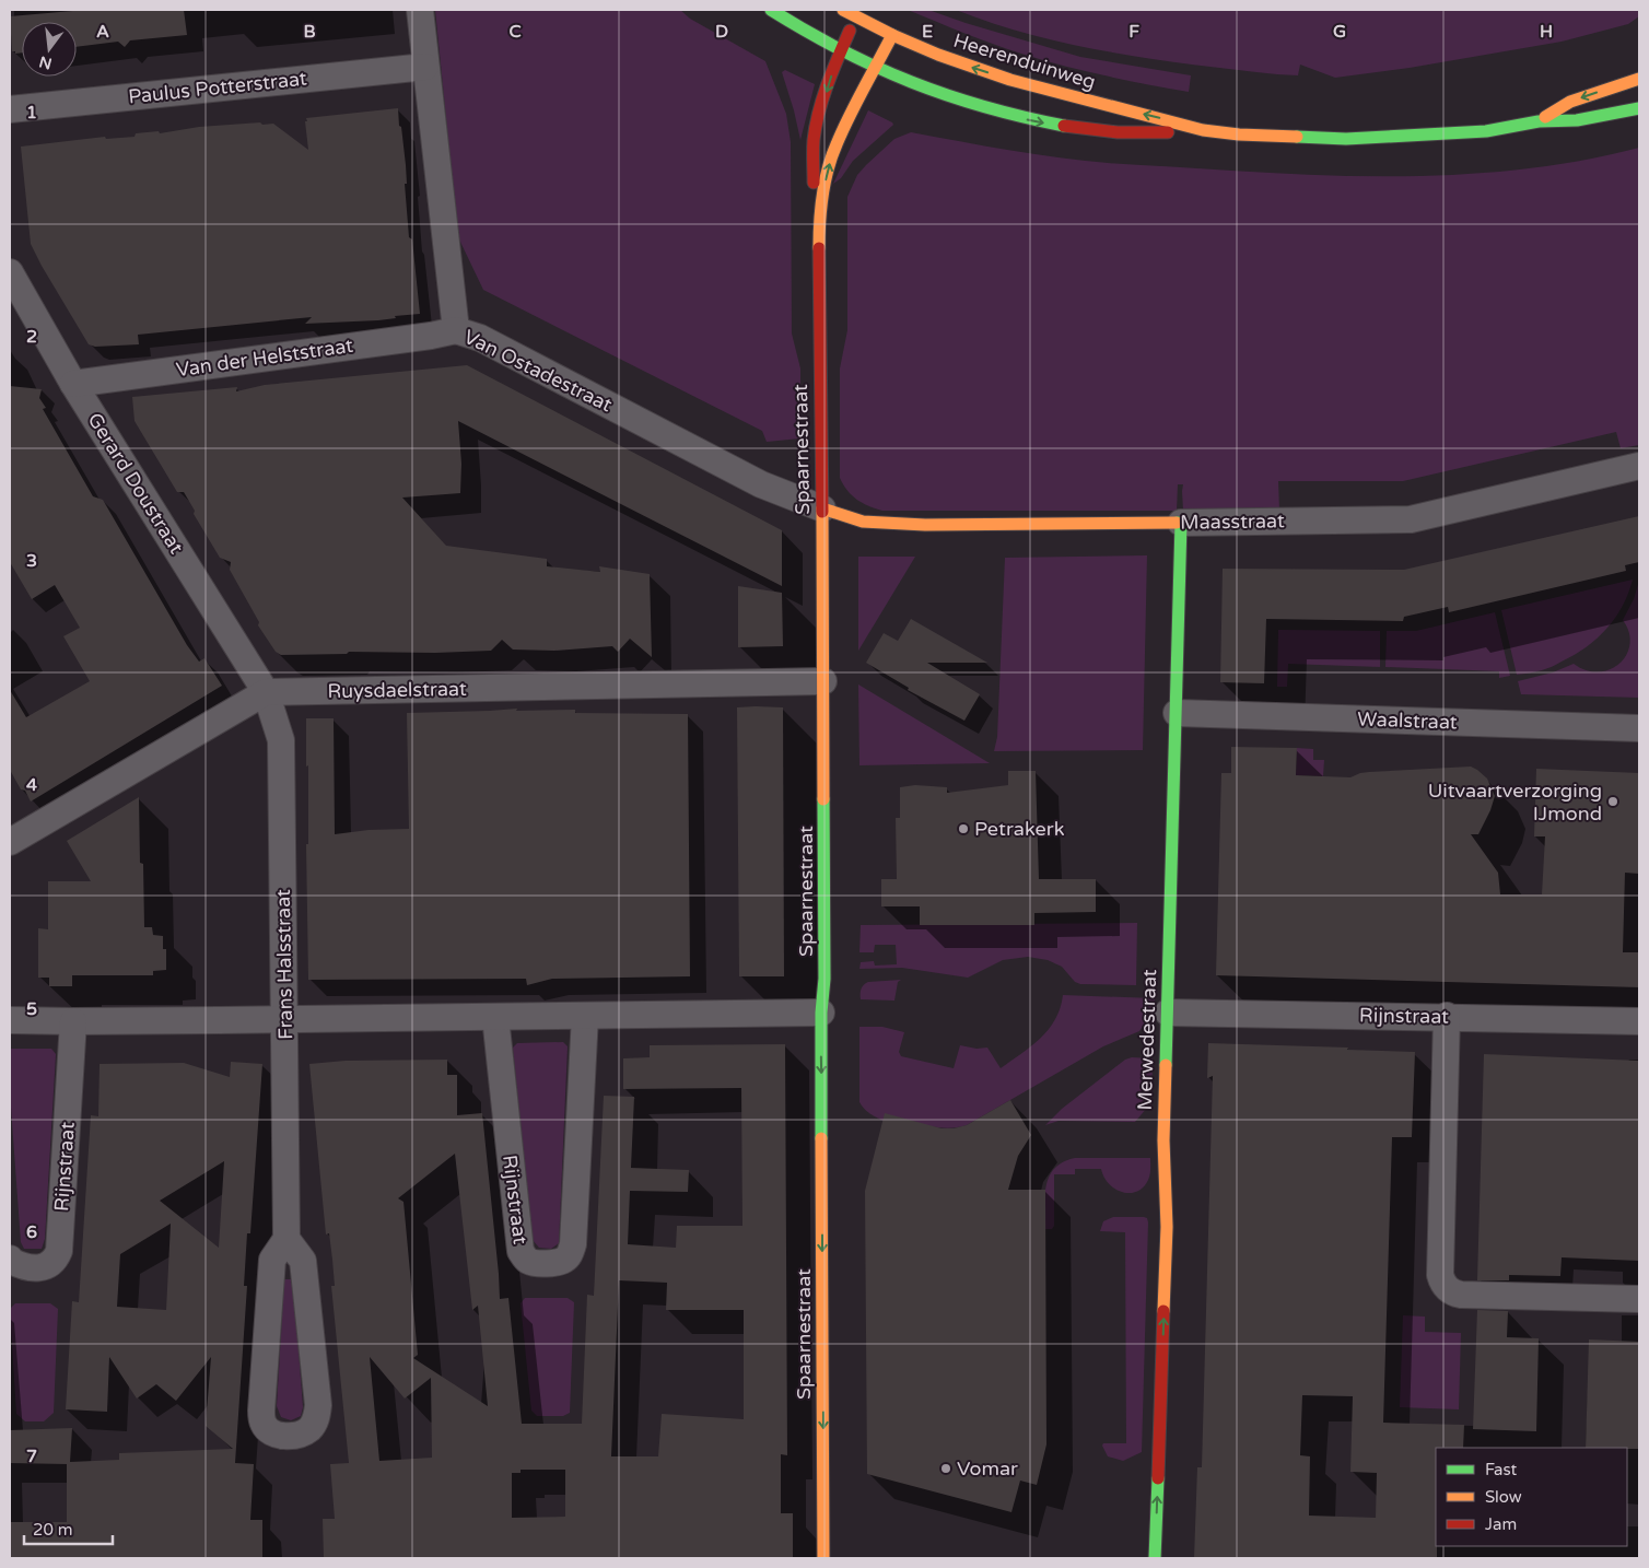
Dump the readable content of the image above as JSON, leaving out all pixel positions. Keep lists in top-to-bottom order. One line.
{"streets":{"street":["Heerenduinweg","Paulus Potterstraat","Van der Helststraat","Van Ostadestraat","Spaarnestraat","Gerard Doustraat","Maasstraat","Ruysdaelstraat","Waalstraat","Frans Halsstraat","Rijnstraat","Merwedestraat"]},"crossings":[["Heerenduinweg","Spaarnestraat"],["Paulus Potterstraat","Van Ostadestraat"],["Van der Helststraat","Van Ostadestraat"],["Van der Helststraat","Gerard Doustraat"],["Van Ostadestraat","Spaarnestraat"],["Van Ostadestraat","Maasstraat"],["Spaarnestraat","Maasstraat"],["Spaarnestraat","Ruysdaelstraat"],["Gerard Doustraat","Ruysdaelstraat"],["Gerard Doustraat","Frans Halsstraat"],["Maasstraat","Merwedestraat"],["Ruysdaelstraat","Frans Halsstraat"],["Waalstraat","Merwedestraat"],["Rijnstraat","Merwedestraat"]],"one_way":["Merwedestraat"],"places":["Uitvaartverzorging IJmond","Petrakerk","Vomar"],"legend":["Fast","Slow","Jam"],"scale_bar":"20 m","north":"bottom","grid":{"columns":["A","B","C","D","E","F","G","H"],"rows":["1","2","3","4","5","6","7"]}}
